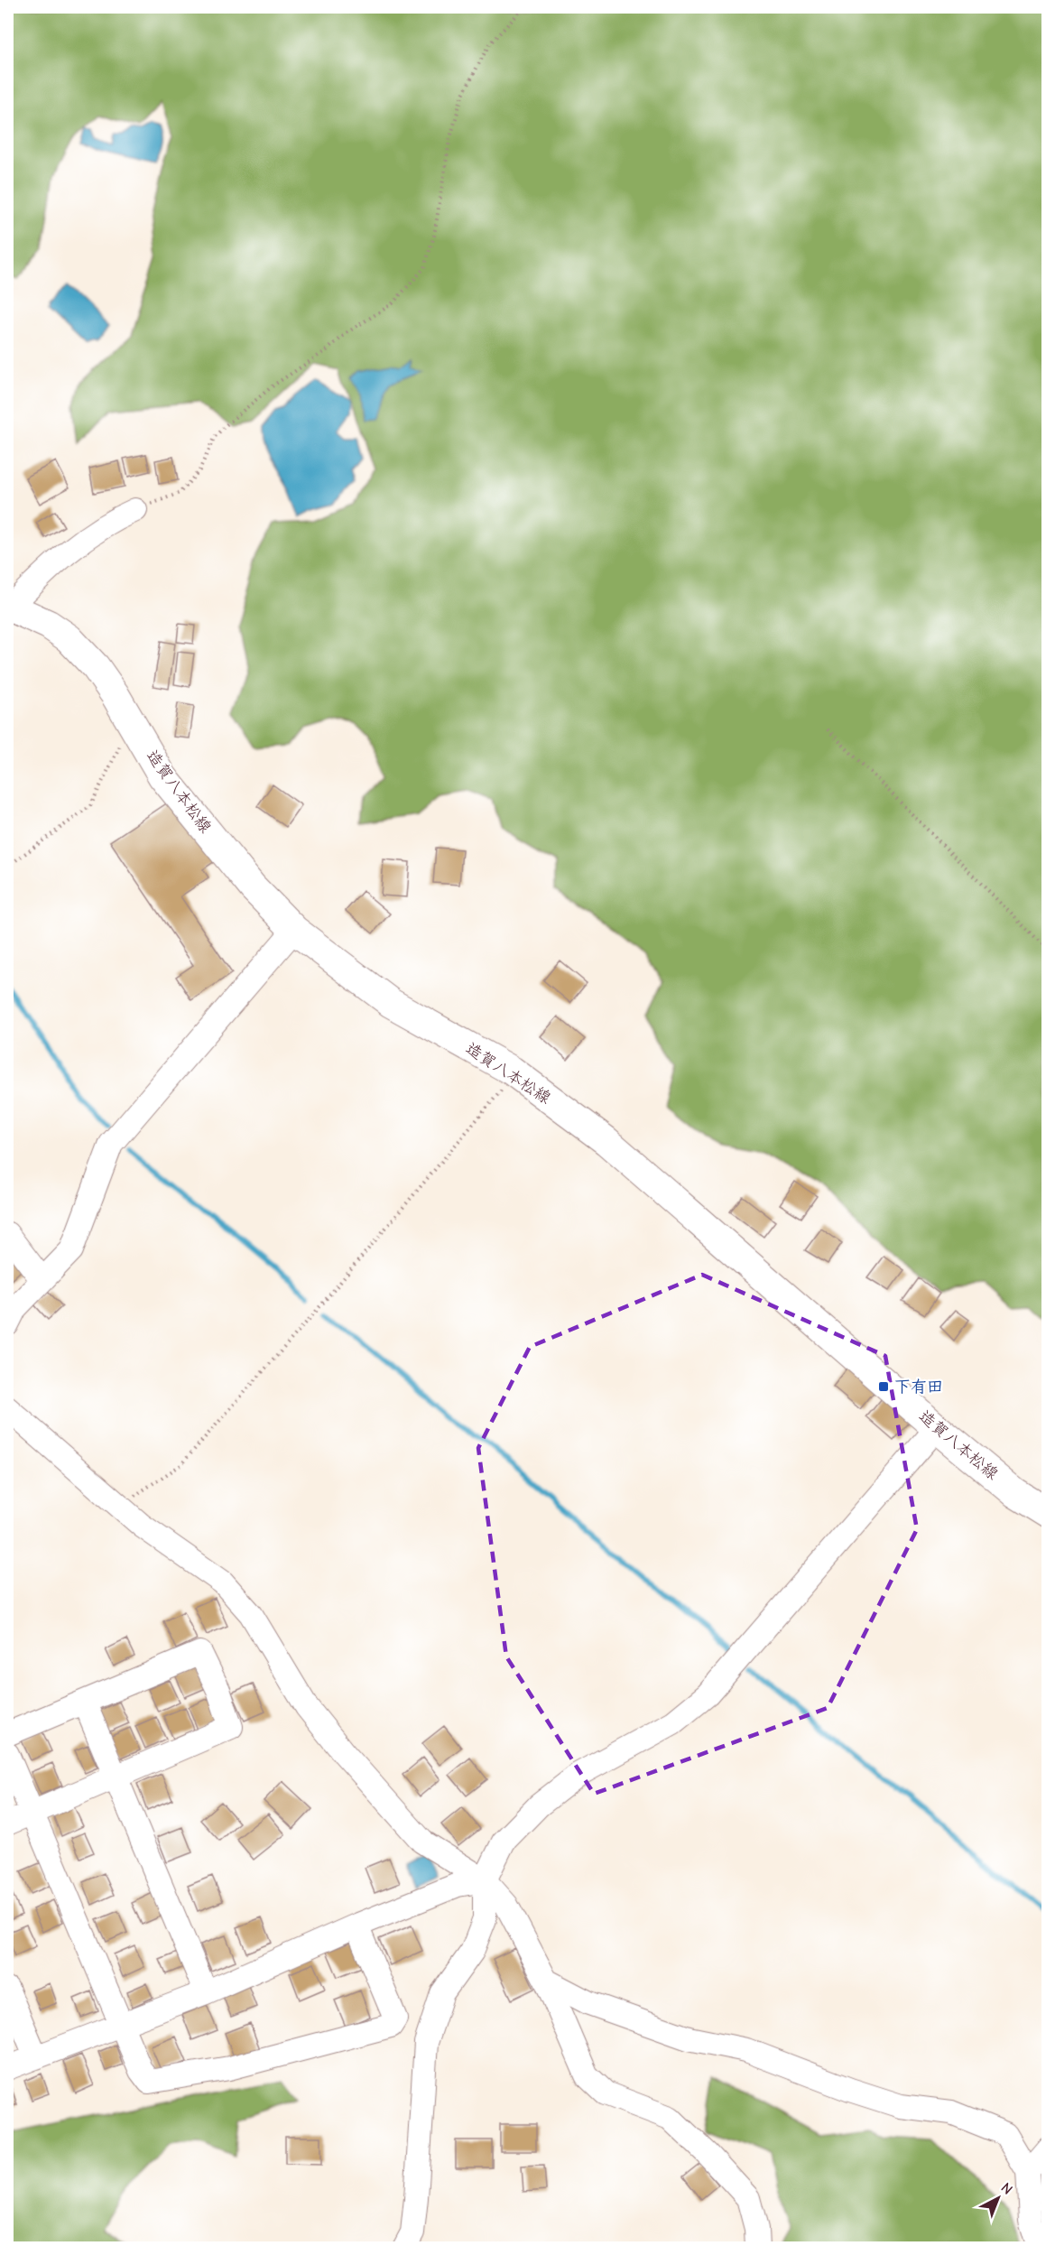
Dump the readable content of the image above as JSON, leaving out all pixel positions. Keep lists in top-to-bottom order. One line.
{"streets":{"main road":["造賀八本松線"]},"places":{"transit":["下有田"]},"north":"top right"}
